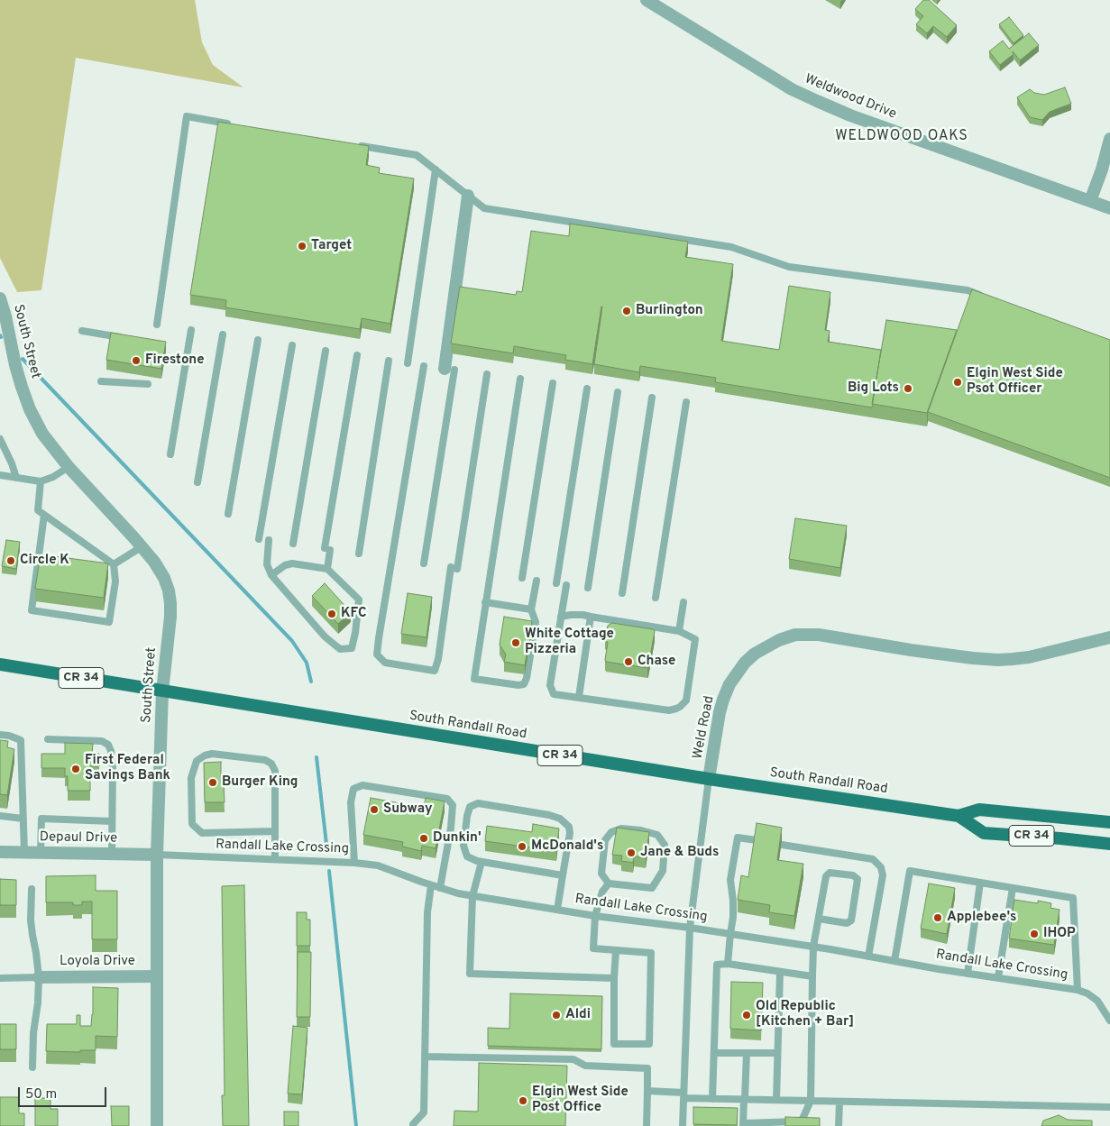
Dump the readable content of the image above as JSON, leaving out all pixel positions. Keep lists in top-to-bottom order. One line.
{"streets":{"main road":["CR 34","South Randall Road"],"street":["Weldwood Drive","South Street","Weld Road","Depaul Drive","Loyola Drive"],"lane":["Randall Lake Crossing"]},"crossings":[["South Street","South Randall Road"],["South Street","Depaul Drive"],["South Street","Randall Lake Crossing"],["South Street","Loyola Drive"],["South Randall Road","Weld Road"],["Weld Road","Randall Lake Crossing"],["Depaul Drive","Randall Lake Crossing"]],"districts":["WELDWOOD OAKS"],"places":["Target","Burlington","Firestone","Elgin West Side Psot Officer","Big Lots","Circle K","KFC","White Cottage Pizzeria","Chase","First Federal Savings Bank","Burger King","Subway","Dunkin'","McDonald's","Jane & Buds","Applebee's","IHOP","Aldi","Old Republic [Kitchen + Bar]","Elgin West Side Post Office"],"scale_bar":"50 m"}
